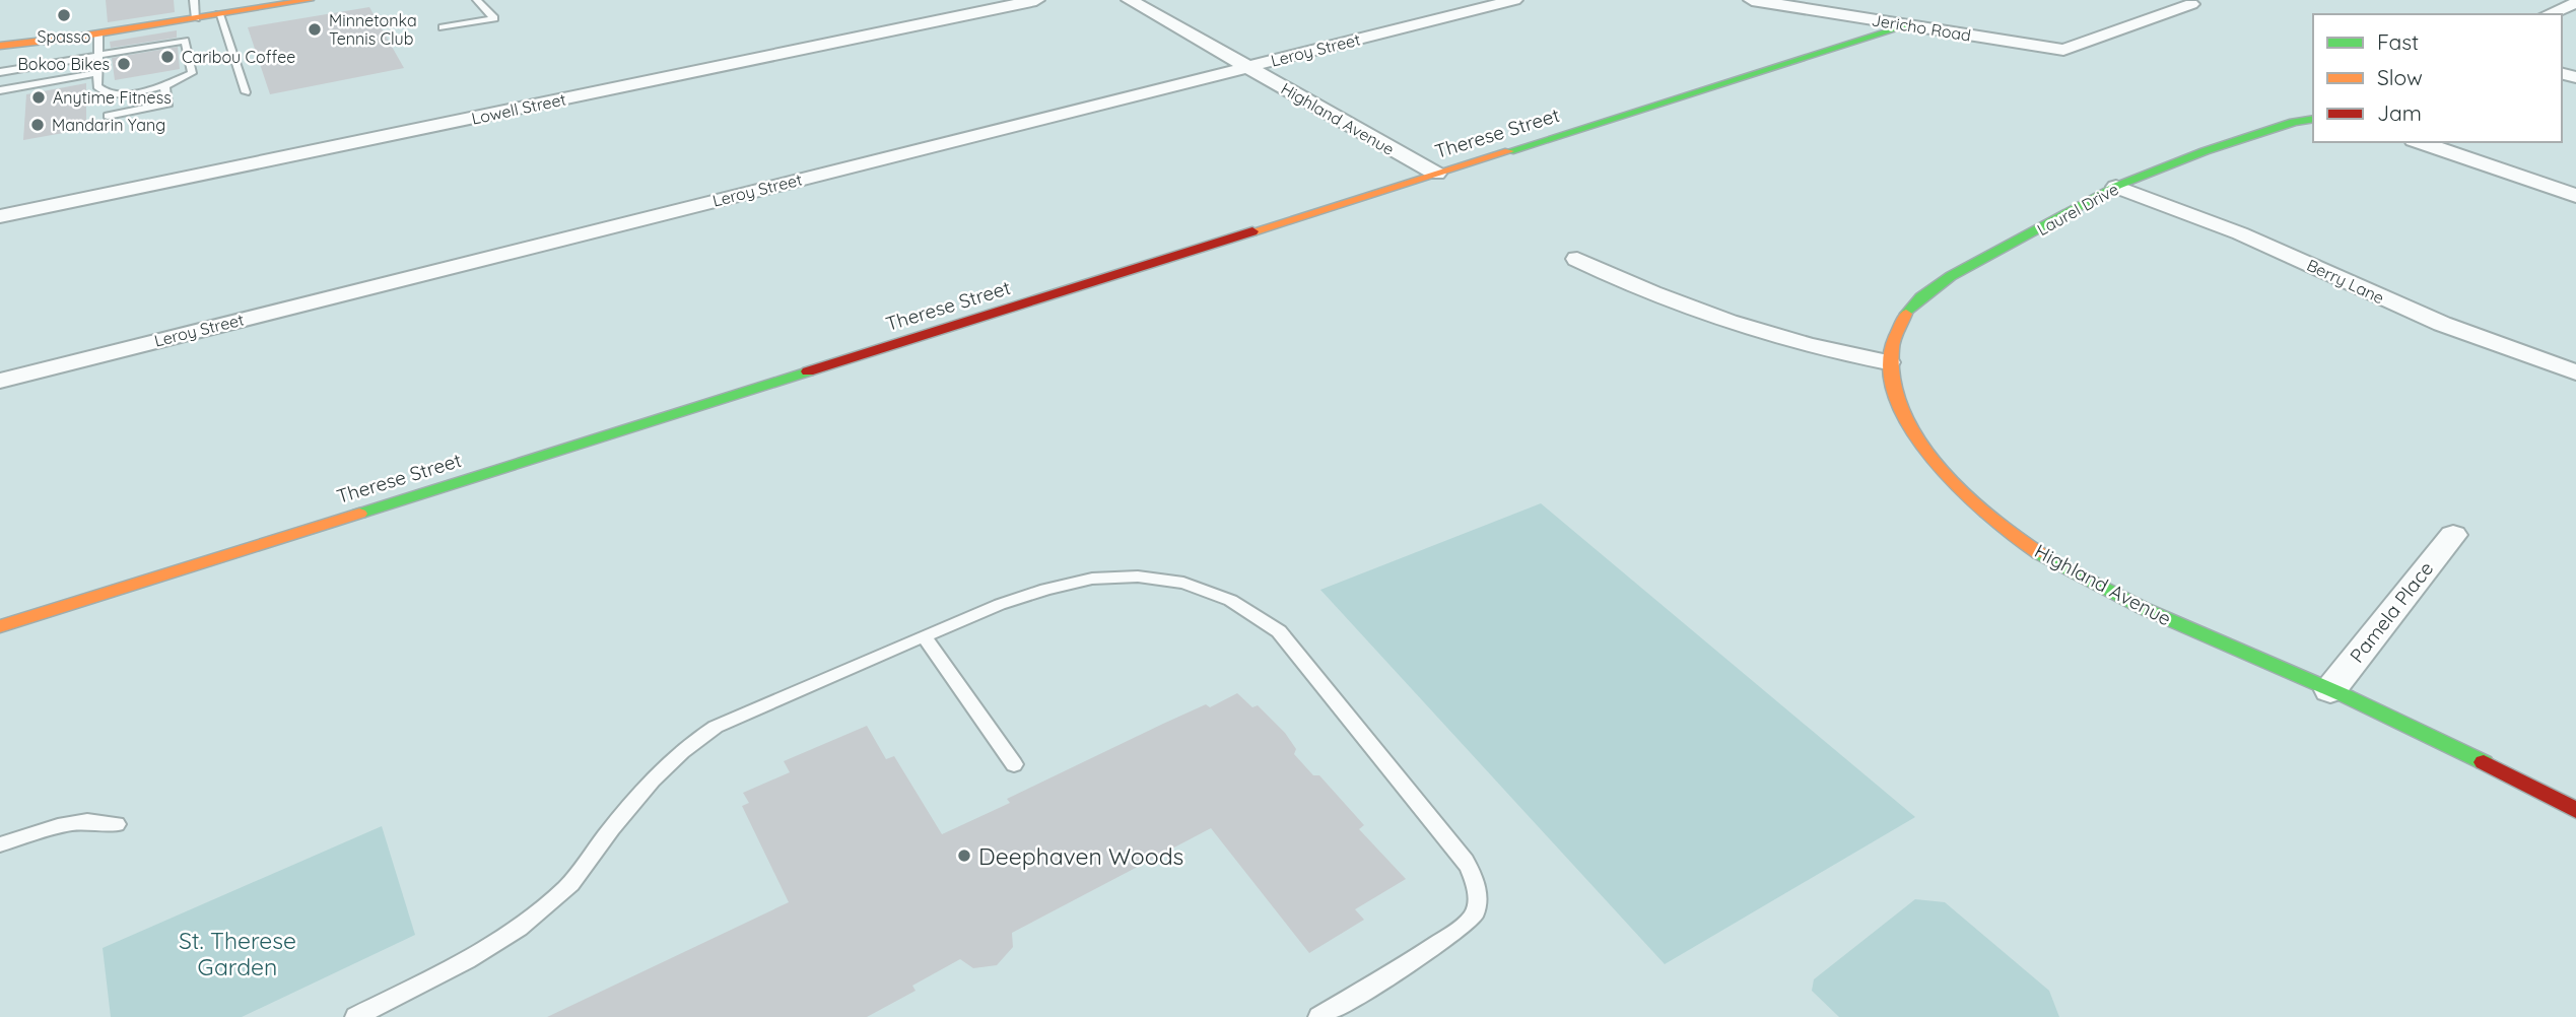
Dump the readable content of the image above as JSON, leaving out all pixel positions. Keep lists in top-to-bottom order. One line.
{"streets":{"street":["Jericho Road","Leroy Street","Lowell Street","Highland Avenue","Therese Street","Laurel Drive","Berry Lane","Pamela Place"]},"crossings":[["Jericho Road","Therese Street"],["Leroy Street","Highland Avenue"],["Highland Avenue","Therese Street"],["Highland Avenue","Laurel Drive"],["Highland Avenue","Pamela Place"],["Laurel Drive","Berry Lane"]],"parks":["St. Therese Garden"],"places":["Spasso","Minnetonka Tennis Club","Caribou Coffee","Bokoo Bikes","Anytime Fitness","Mandarin Yang","Deephaven Woods"],"legend":["Fast","Slow","Jam"]}
